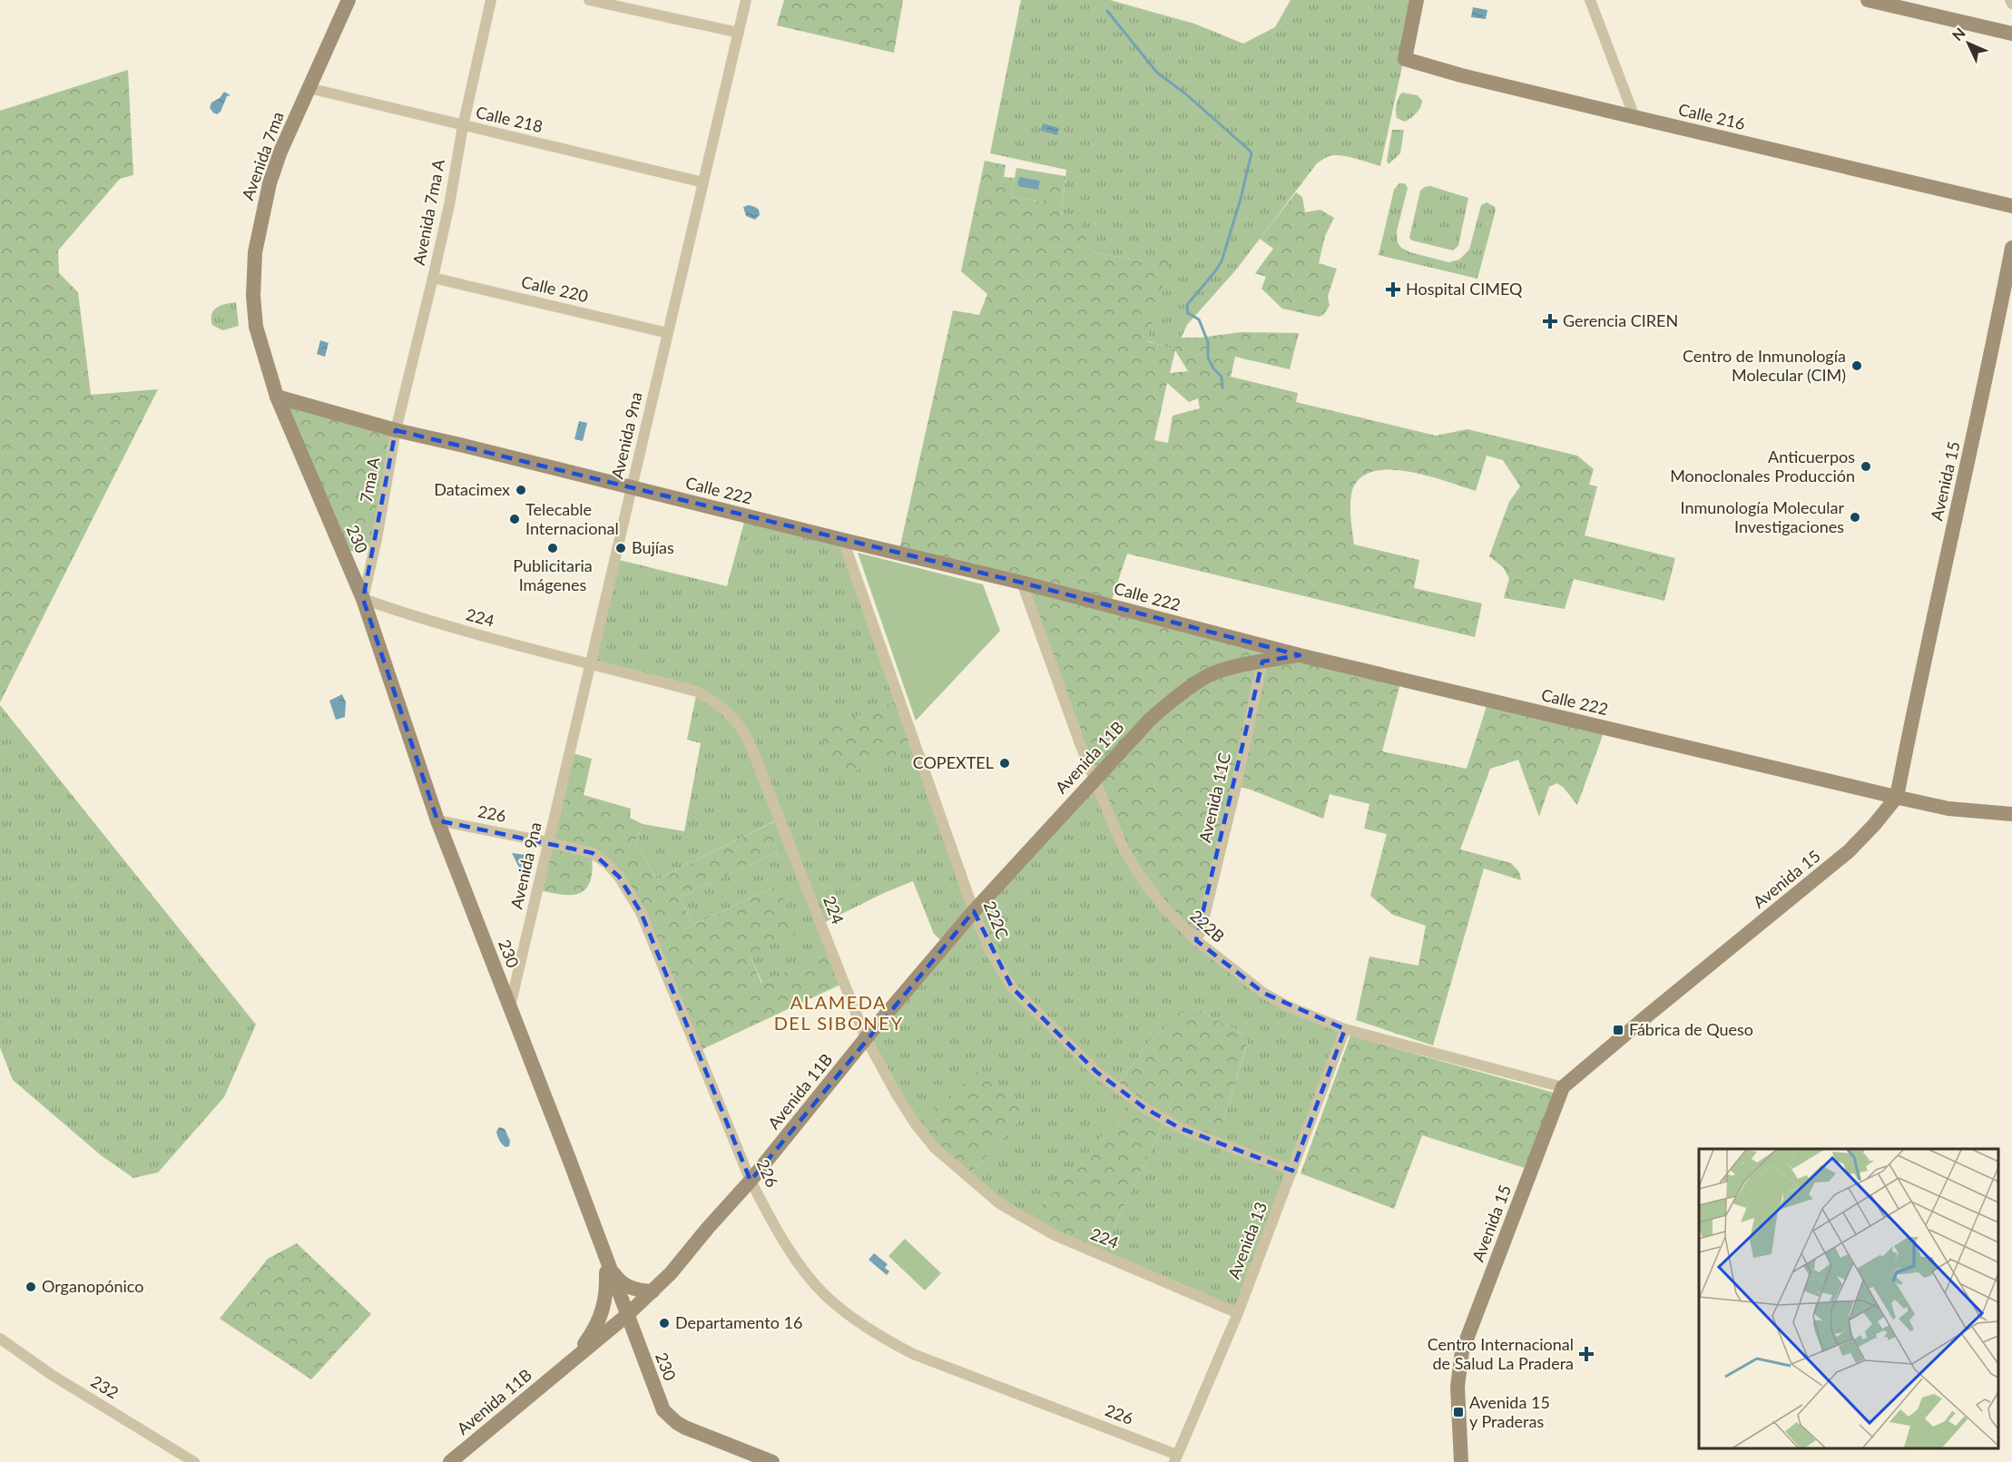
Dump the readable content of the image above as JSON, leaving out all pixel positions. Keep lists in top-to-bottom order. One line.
{"streets":{"street":["Calle 216","Calle 218","Avenida 7ma","Avenida 7ma A","Calle 220","Avenida 9na","7ma A","Avenida 15","Calle 222","230","224","Avenida 11B","Avenida 11C","226","222C","222B","Avenida 13","232"]},"crossings":[["Calle 218","Avenida 7ma"],["Calle 218","Avenida 7ma A"],["Calle 218","Avenida 9na"],["Avenida 7ma","Calle 222"],["Avenida 7ma","230"],["Avenida 7ma A","Calle 220"],["Avenida 7ma A","7ma A"],["Avenida 7ma A","Calle 222"],["Calle 220","Avenida 9na"],["Avenida 9na","Calle 222"],["Avenida 9na","230"],["Avenida 9na","224"],["Avenida 9na","226"],["7ma A","Calle 222"],["7ma A","230"],["7ma A","224"],["Avenida 15","Calle 222"],["Avenida 15","222B"],["Calle 222","230"],["Calle 222","Avenida 11B"],["Calle 222","222C"],["Calle 222","222B"],["230","224"],["230","Avenida 11B"],["230","226"],["224","Avenida 11B"],["224","Avenida 13"],["Avenida 11B","Avenida 11C"],["Avenida 11B","226"],["Avenida 11B","222C"],["Avenida 11B","222B"],["Avenida 11C","222B"],["226","Avenida 13"],["222C","Avenida 13"],["222B","Avenida 13"]],"districts":["ALAMEDA DEL SIBONEY"],"places":{"health":["Hospital CIMEQ","Gerencia CIREN","Centro Internacional de Salud La Pradera"],"other":["Centro de Inmunología Molecular (CIM)","Anticuerpos Monoclonales Producción","Datacimex","Inmunología Molecular Investigaciones","Telecable Internacional","Publicitaria Imágenes","Bujías","COPEXTEL","Organopónico","Departamento 16"],"transit":["Fábrica de Queso","Avenida 15 y Praderas"]},"north":"top left"}
